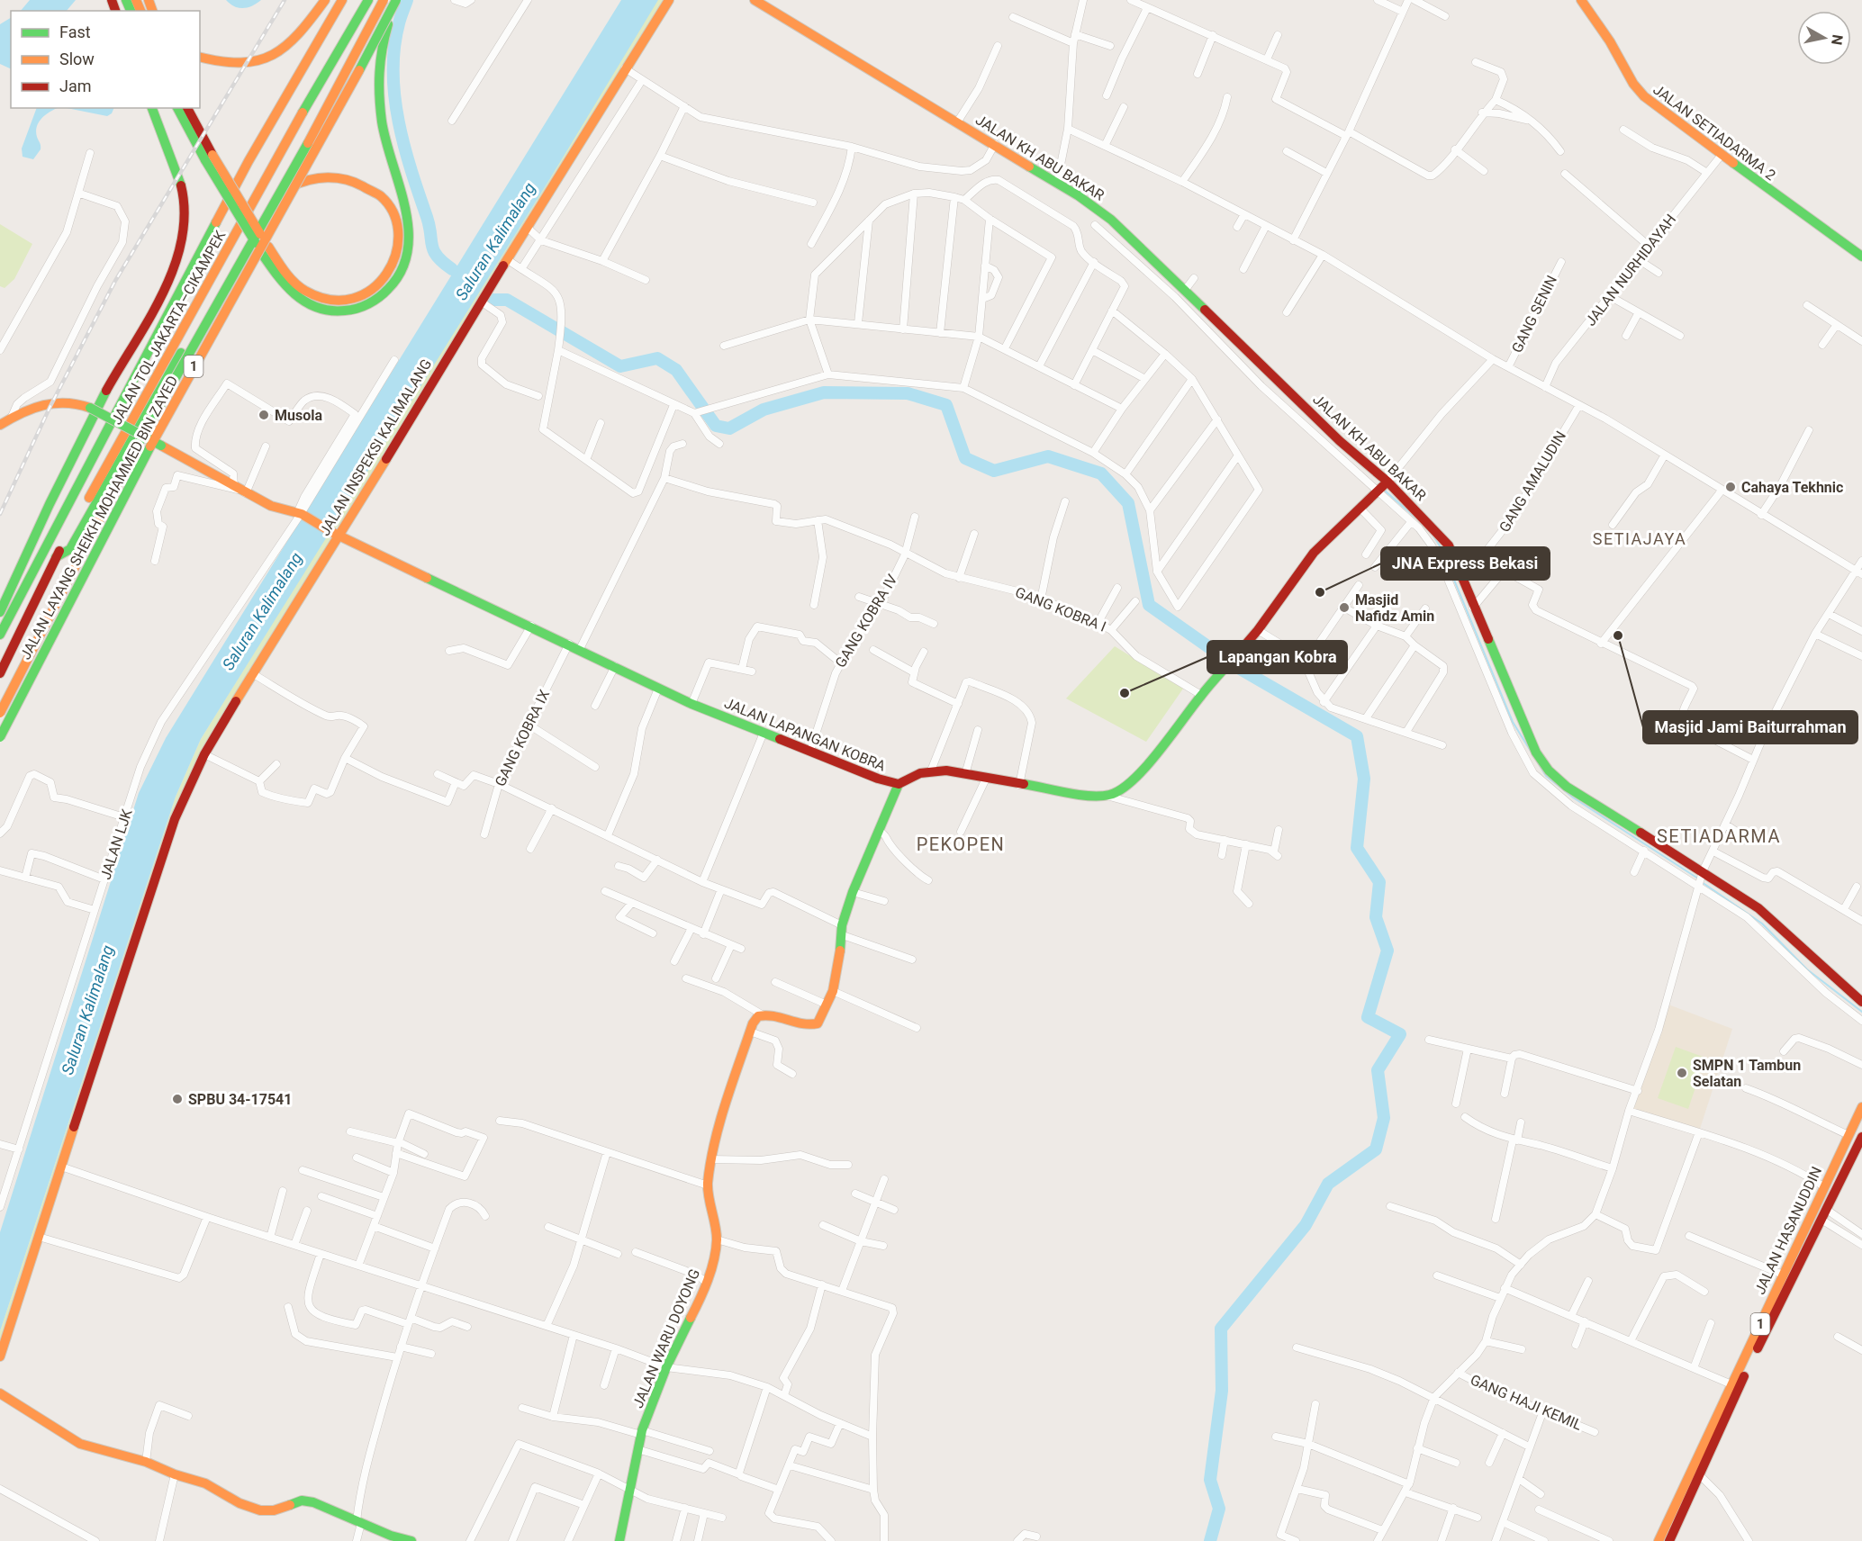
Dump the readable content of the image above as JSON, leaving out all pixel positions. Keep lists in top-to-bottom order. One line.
{"streets":{"main road":["JALAN SETIADARMA 2","JALAN KH ABU BAKAR","JALAN TOL JAKARTA–CIKAMPEK","1","JALAN INSPEKSI KALIMALANG","JALAN LAYANG SHEIKH MOHAMMED BIN ZAYED","JALAN LAPANGAN KOBRA","JALAN HASANUDDIN","JALAN WARU DOYONG"],"street":["JALAN NURHIDAYAH","GANG SENIN","GANG AMALUDIN","GANG KOBRA I","GANG KOBRA IV","GANG KOBRA IX","JALAN LJK","GANG HAJI KEMIL"]},"crossings":[["JALAN SETIADARMA 2","JALAN NURHIDAYAH"],["JALAN KH ABU BAKAR","GANG AMALUDIN"],["JALAN INSPEKSI KALIMALANG","JALAN LAPANGAN KOBRA"],["GANG KOBRA I","GANG KOBRA IV"],["GANG KOBRA IV","JALAN LAPANGAN KOBRA"],["JALAN LAPANGAN KOBRA","GANG KOBRA IX"],["JALAN LAPANGAN KOBRA","JALAN LJK"]],"districts":["SETIAJAYA","SETIADARMA","PEKOPEN"],"water":["Saluran Kalimalang"],"places":["Musola","Cahaya Tekhnic","JNA Express Bekasi","Masjid Nafidz Amin","Masjid Jami Baiturrahman","Lapangan Kobra","SMPN 1 Tambun Selatan","SPBU 34-17541"],"legend":["Fast","Slow","Jam"],"north":"right"}
